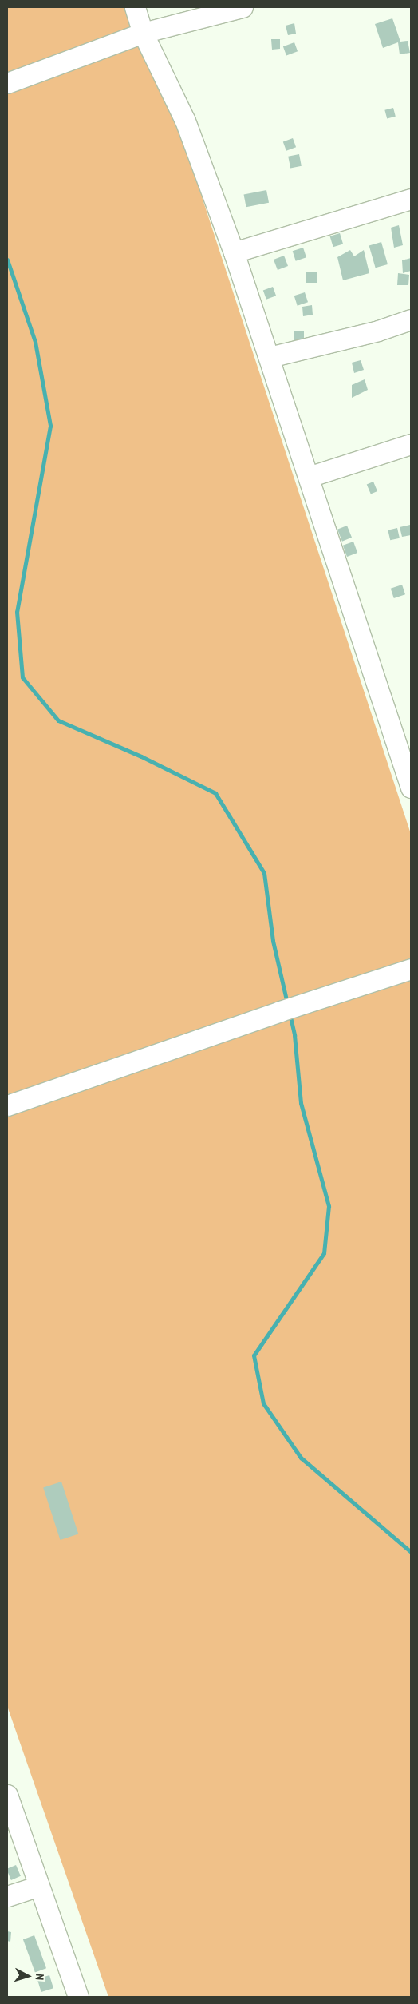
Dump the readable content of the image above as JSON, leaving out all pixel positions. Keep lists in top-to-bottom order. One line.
{"north":"right"}
